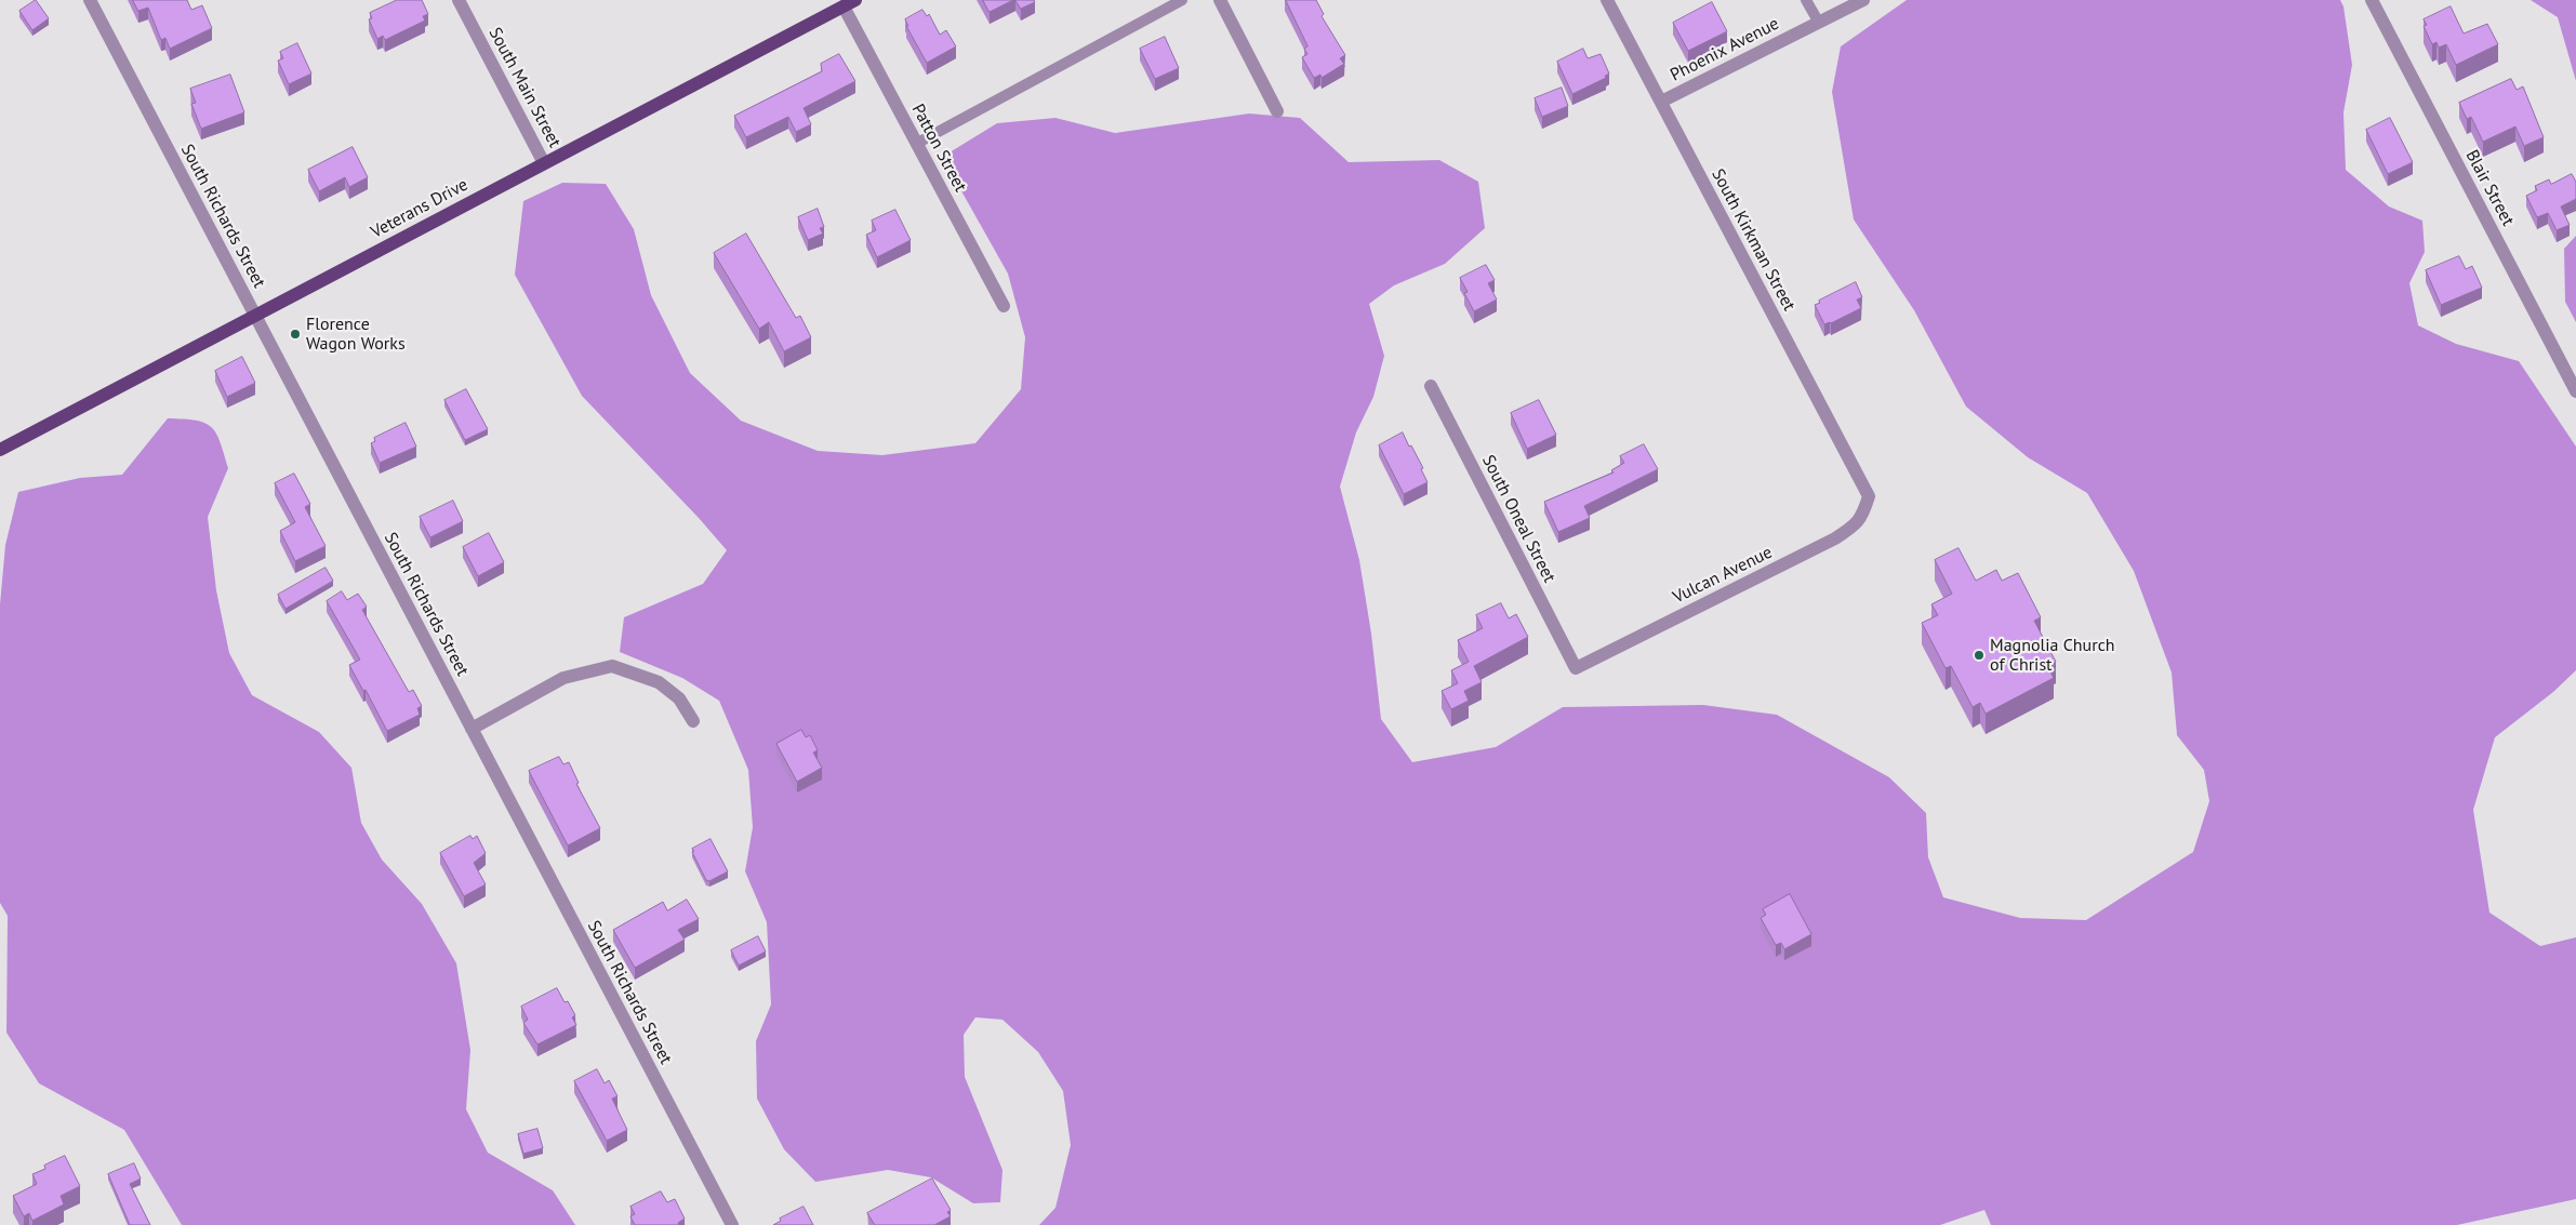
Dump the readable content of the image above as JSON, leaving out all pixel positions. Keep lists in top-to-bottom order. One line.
{"streets":{"main road":["Veterans Drive"],"street":["Phoenix Avenue","South Main Street","Patton Street","Blair Street","South Richards Street","South Kirkman Street","South Oneal Street","Vulcan Avenue"]},"crossings":[["Phoenix Avenue","South Kirkman Street"],["South Main Street","Veterans Drive"],["Patton Street","Veterans Drive"],["Veterans Drive","South Richards Street"],["South Kirkman Street","Vulcan Avenue"],["South Oneal Street","Vulcan Avenue"]],"places":["Florence Wagon Works","Magnolia Church of Christ"]}
